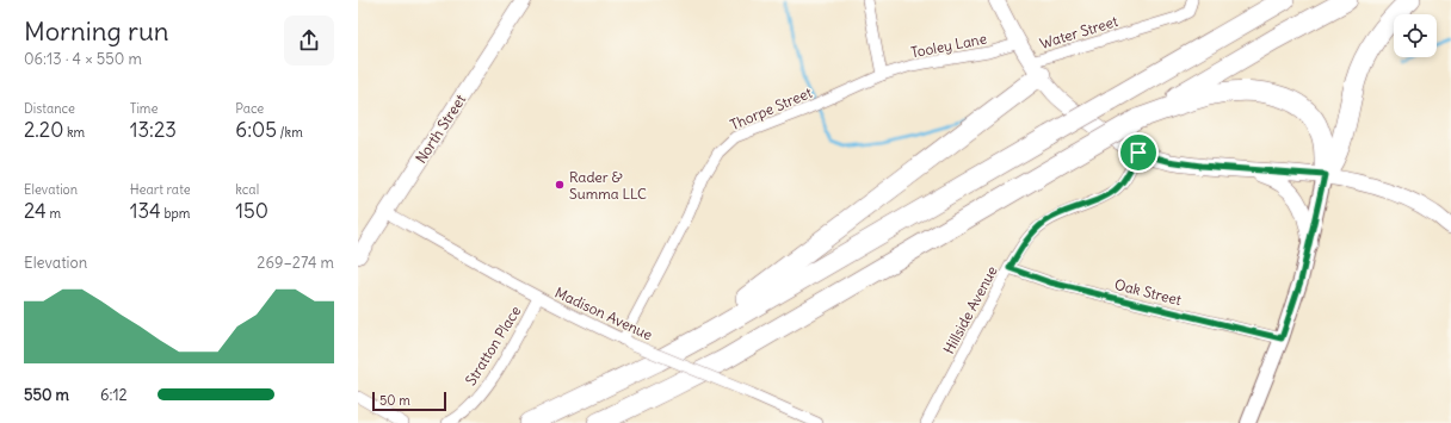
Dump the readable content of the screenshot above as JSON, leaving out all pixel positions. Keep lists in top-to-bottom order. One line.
{"streets":{"main road":["North Street"],"street":["Water Street","Tooley Lane","Thorpe Street","Oak Street","Hillside Avenue","Madison Avenue","Stratton Place"]},"crossings":[["Tooley Lane","Thorpe Street"],["Thorpe Street","Madison Avenue"],["North Street","Madison Avenue"],["Oak Street","Hillside Avenue"],["Madison Avenue","Stratton Place"]],"places":["Rader & Summa LLC"],"scale_bar":"50 m","page":{"heading":["Morning run","06:13 · 4 × 550 m"],"stats":[["Distance","2.20 km"],["Time","13:23"],["Pace","6:05 /km"],["Elevation","24 m"],["Heart rate","134 bpm"],["kcal","150"]],"chart":["Elevation","269–274 m"],"list":[{"name":"550 m","note":"6:12"}],"scale":"50 m"}}
